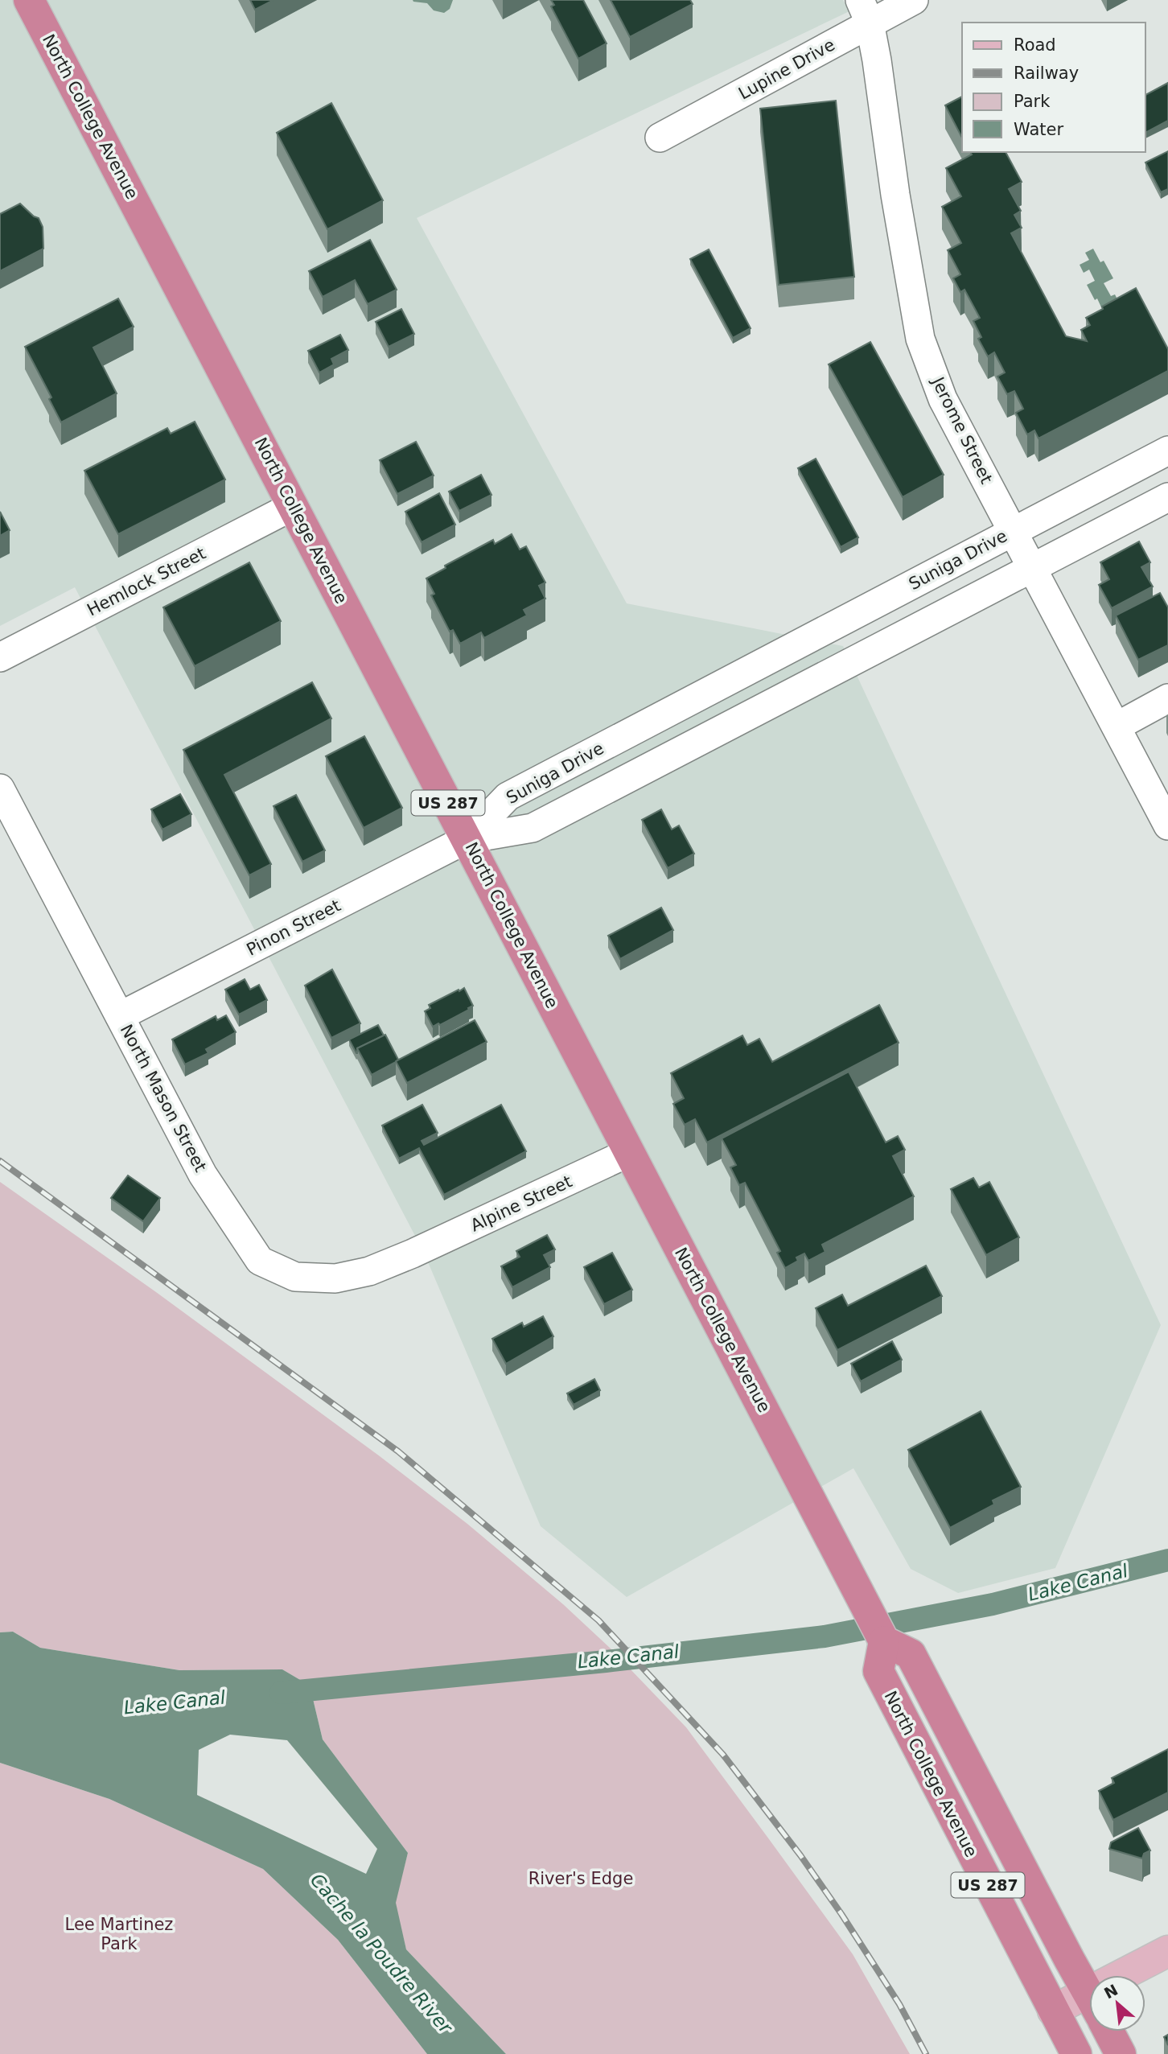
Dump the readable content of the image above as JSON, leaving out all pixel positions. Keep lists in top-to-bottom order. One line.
{"streets":{"highway":["North College Avenue","US 287"],"street":["Lupine Drive","Jerome Street","Suniga Drive","Hemlock Street","Pinon Street","North Mason Street","Alpine Street"]},"crossings":[["Lupine Drive","Jerome Street"],["North College Avenue","Suniga Drive"],["North College Avenue","Hemlock Street"],["North College Avenue","US 287"],["North College Avenue","Pinon Street"],["North College Avenue","Alpine Street"],["Jerome Street","Suniga Drive"],["Suniga Drive","Pinon Street"],["Pinon Street","North Mason Street"],["North Mason Street","Alpine Street"]],"water":["Lake Canal","Cache la Poudre River"],"parks":["River's Edge","Lee Martinez Park"],"legend":["Road","Railway","Park","Water"],"north":"top left"}
